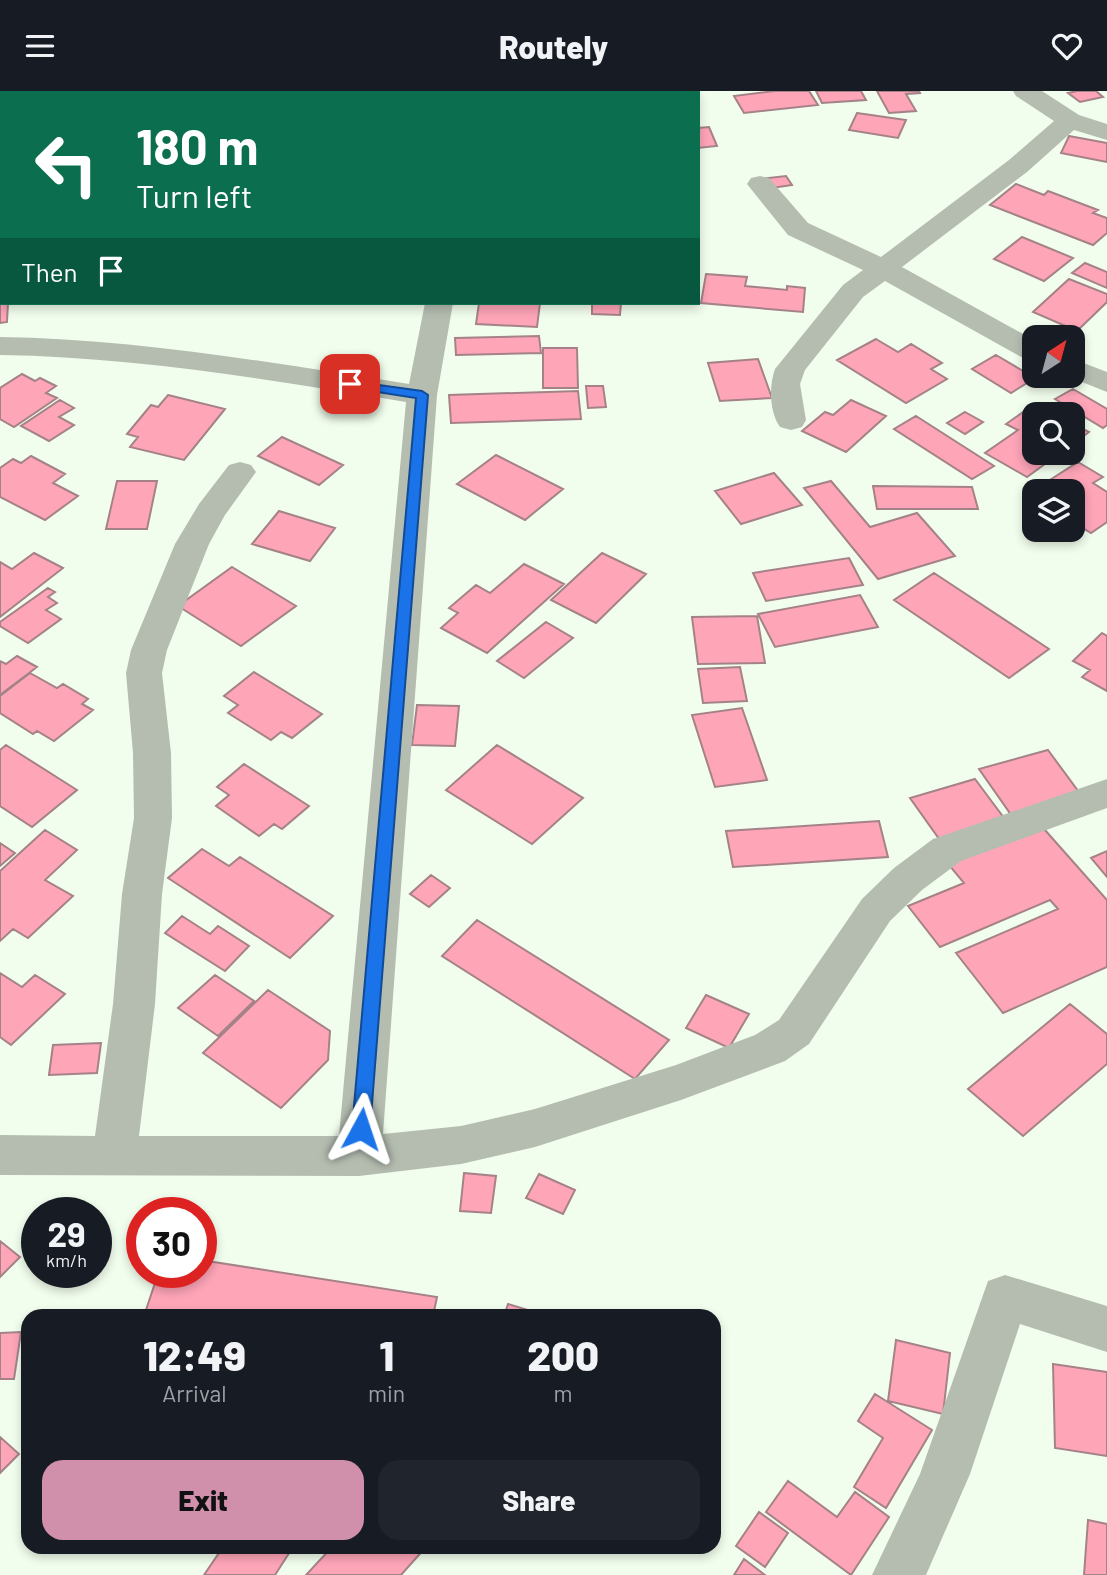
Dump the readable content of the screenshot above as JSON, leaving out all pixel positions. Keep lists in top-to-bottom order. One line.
{"north":"top right","page":{"header":"Routely","turn":["180 m","Turn left"],"then":"Then","speed":"29 km/h","limit":"30","eta":["12:49","Arrival","1","min","200","m"],"buttons":["Exit","Share"]}}
